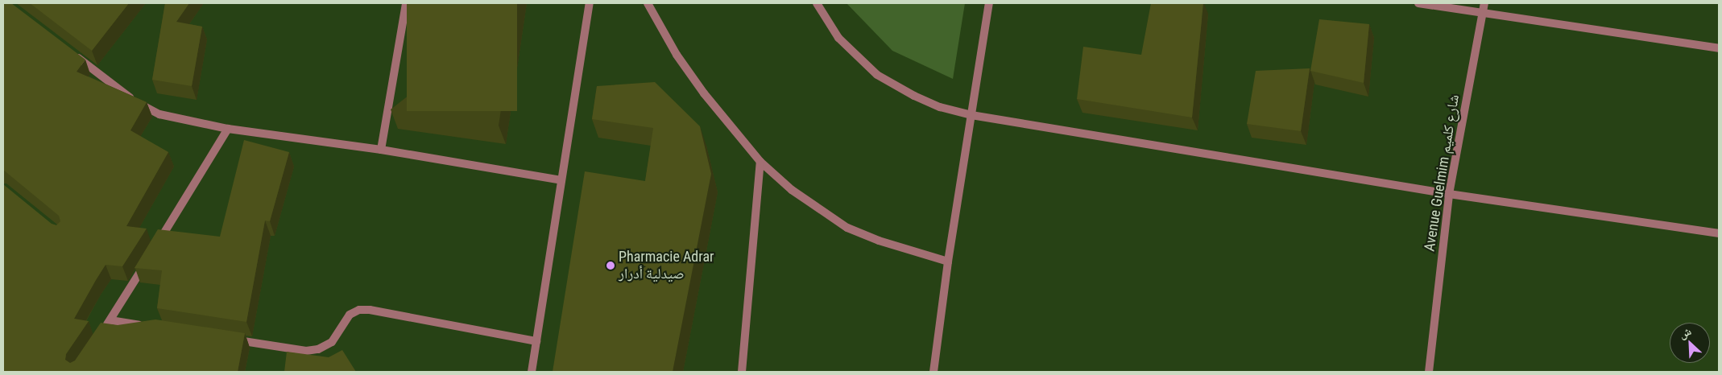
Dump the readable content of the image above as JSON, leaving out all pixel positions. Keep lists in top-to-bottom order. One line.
{"streets":{"street":["Avenue Guelmim شارع كلميم"]},"places":["Pharmacie Adrar صيدلية أدرار"],"north":"top left"}
